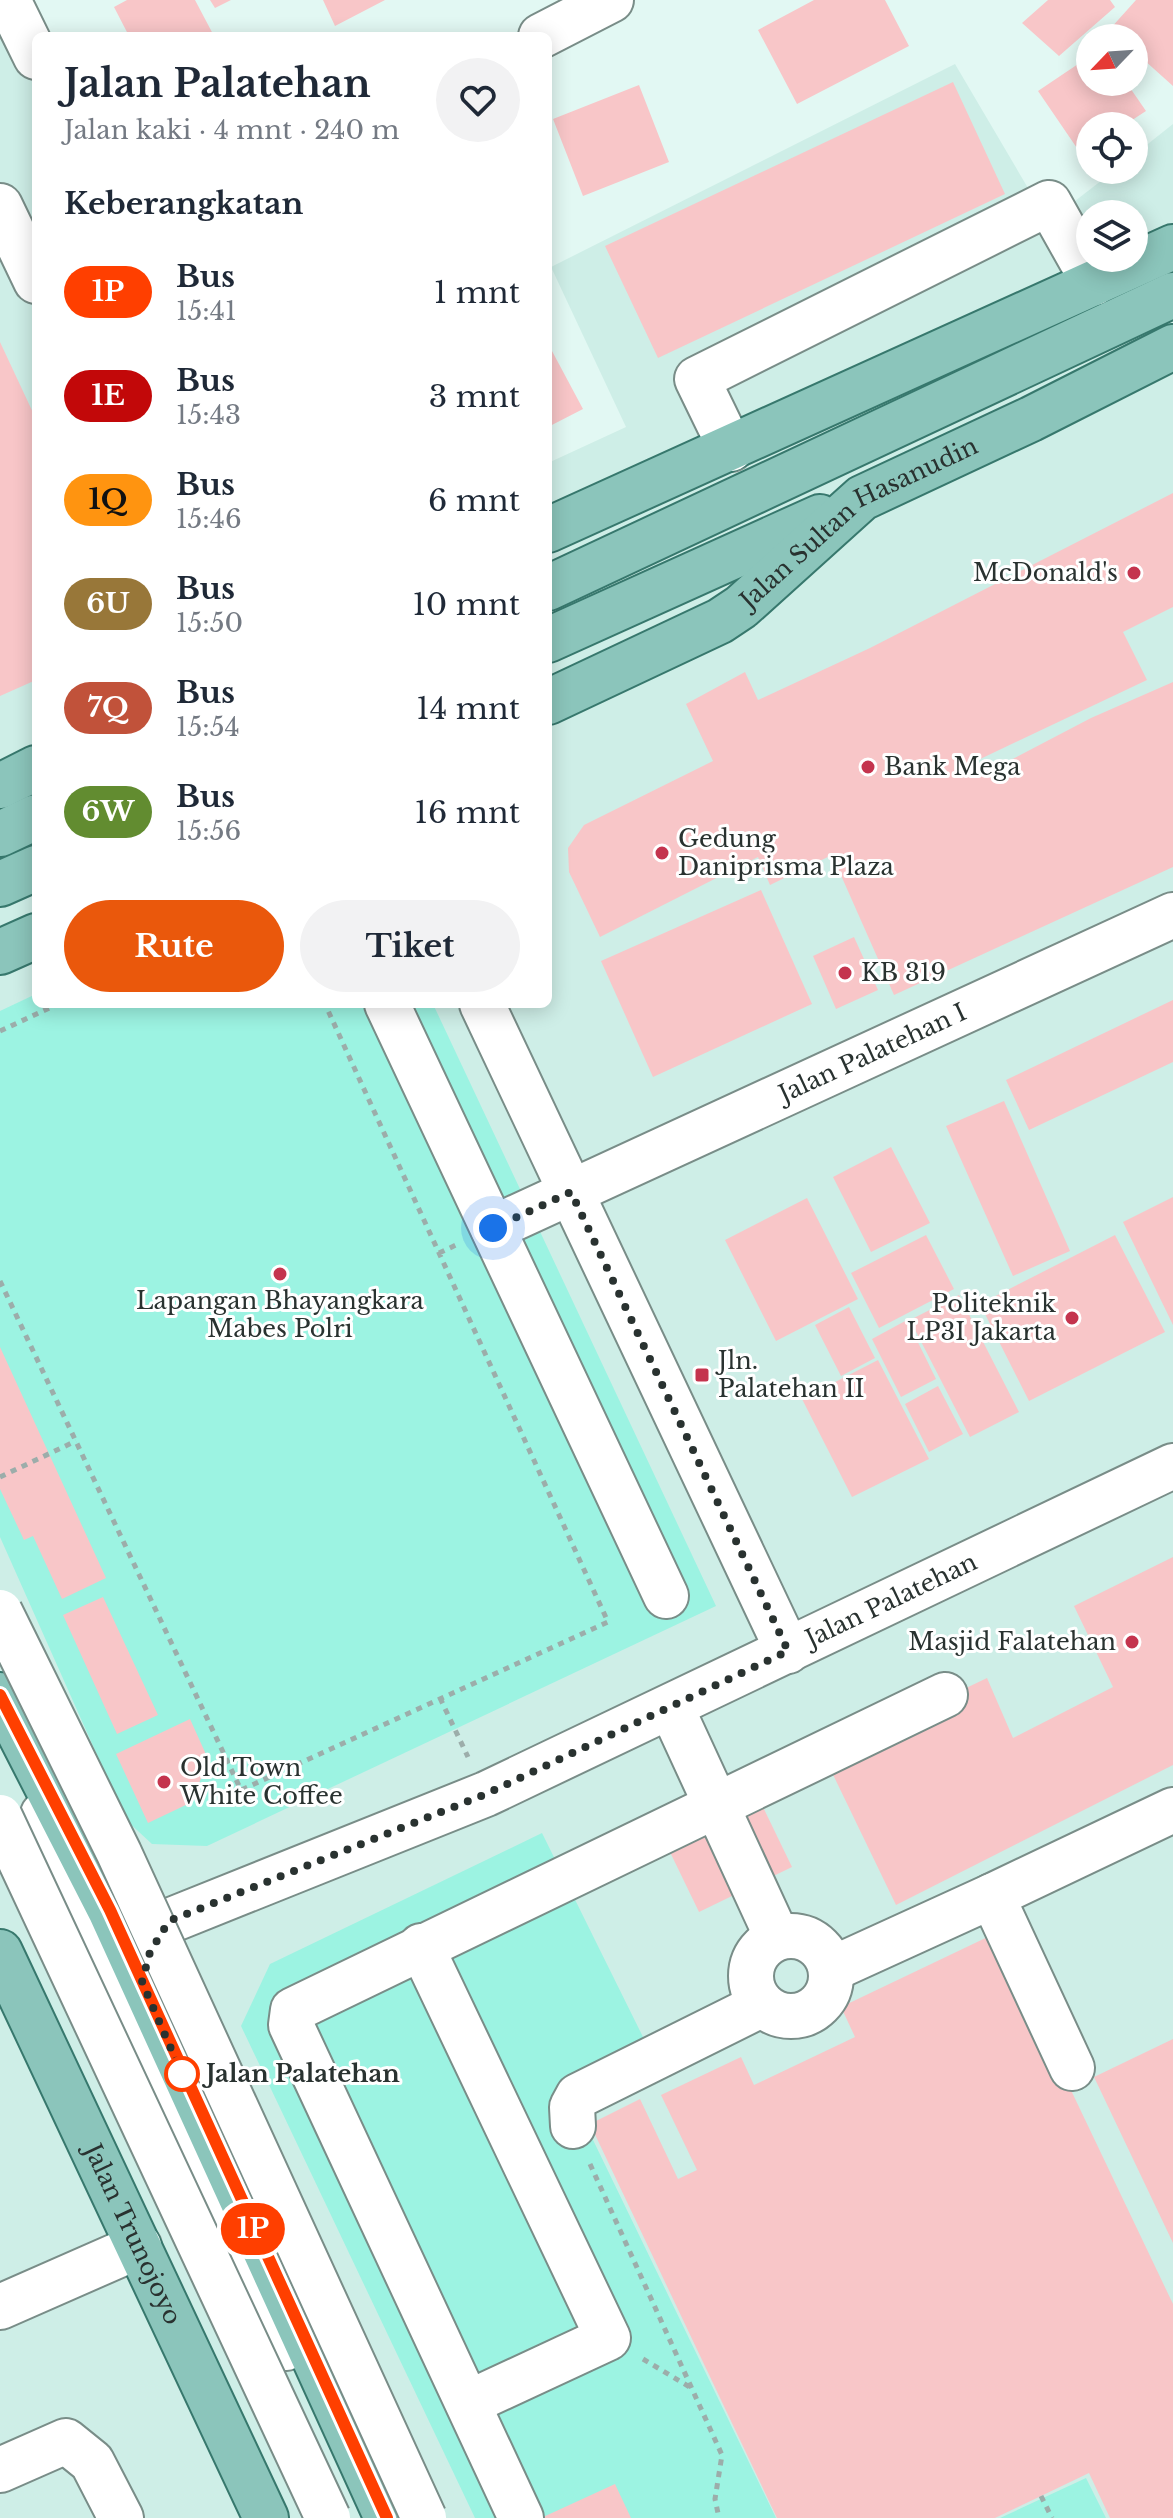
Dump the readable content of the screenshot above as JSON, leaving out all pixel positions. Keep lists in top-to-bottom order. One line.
{"streets":{"main road":["Jalan Sultan Hasanudin","Jalan Trunojoyo"],"street":["Jalan Palatehan I","Jalan Palatehan"]},"places":{"other":["McDonald's","Bank Mega","Gedung Daniprisma Plaza","KB 319","Lapangan Bhayangkara Mabes Polri","Politeknik LP3I Jakarta","Masjid Falatehan","Old Town White Coffee","Jalan Palatehan"],"transit":["Jln. Palatehan II"]},"lines":["bus line 1P"],"north":"bottom left","page":{"on_map":"1P","heading":[["Jalan Palatehan","Jalan kaki · 4 mnt · 240 m"],"Keberangkatan"],"list":[{"mark":"1P","name":"Bus","note":"15:41","value":"1 mnt"},{"mark":"1E","name":"Bus","note":"15:43","value":"3 mnt"},{"mark":"1Q","name":"Bus","note":"15:46","value":"6 mnt"},{"mark":"6U","name":"Bus","note":"15:50","value":"10 mnt"},{"mark":"7Q","name":"Bus","note":"15:54","value":"14 mnt"},{"mark":"6W","name":"Bus","note":"15:56","value":"16 mnt"}],"buttons":["Rute","Tiket"]}}
